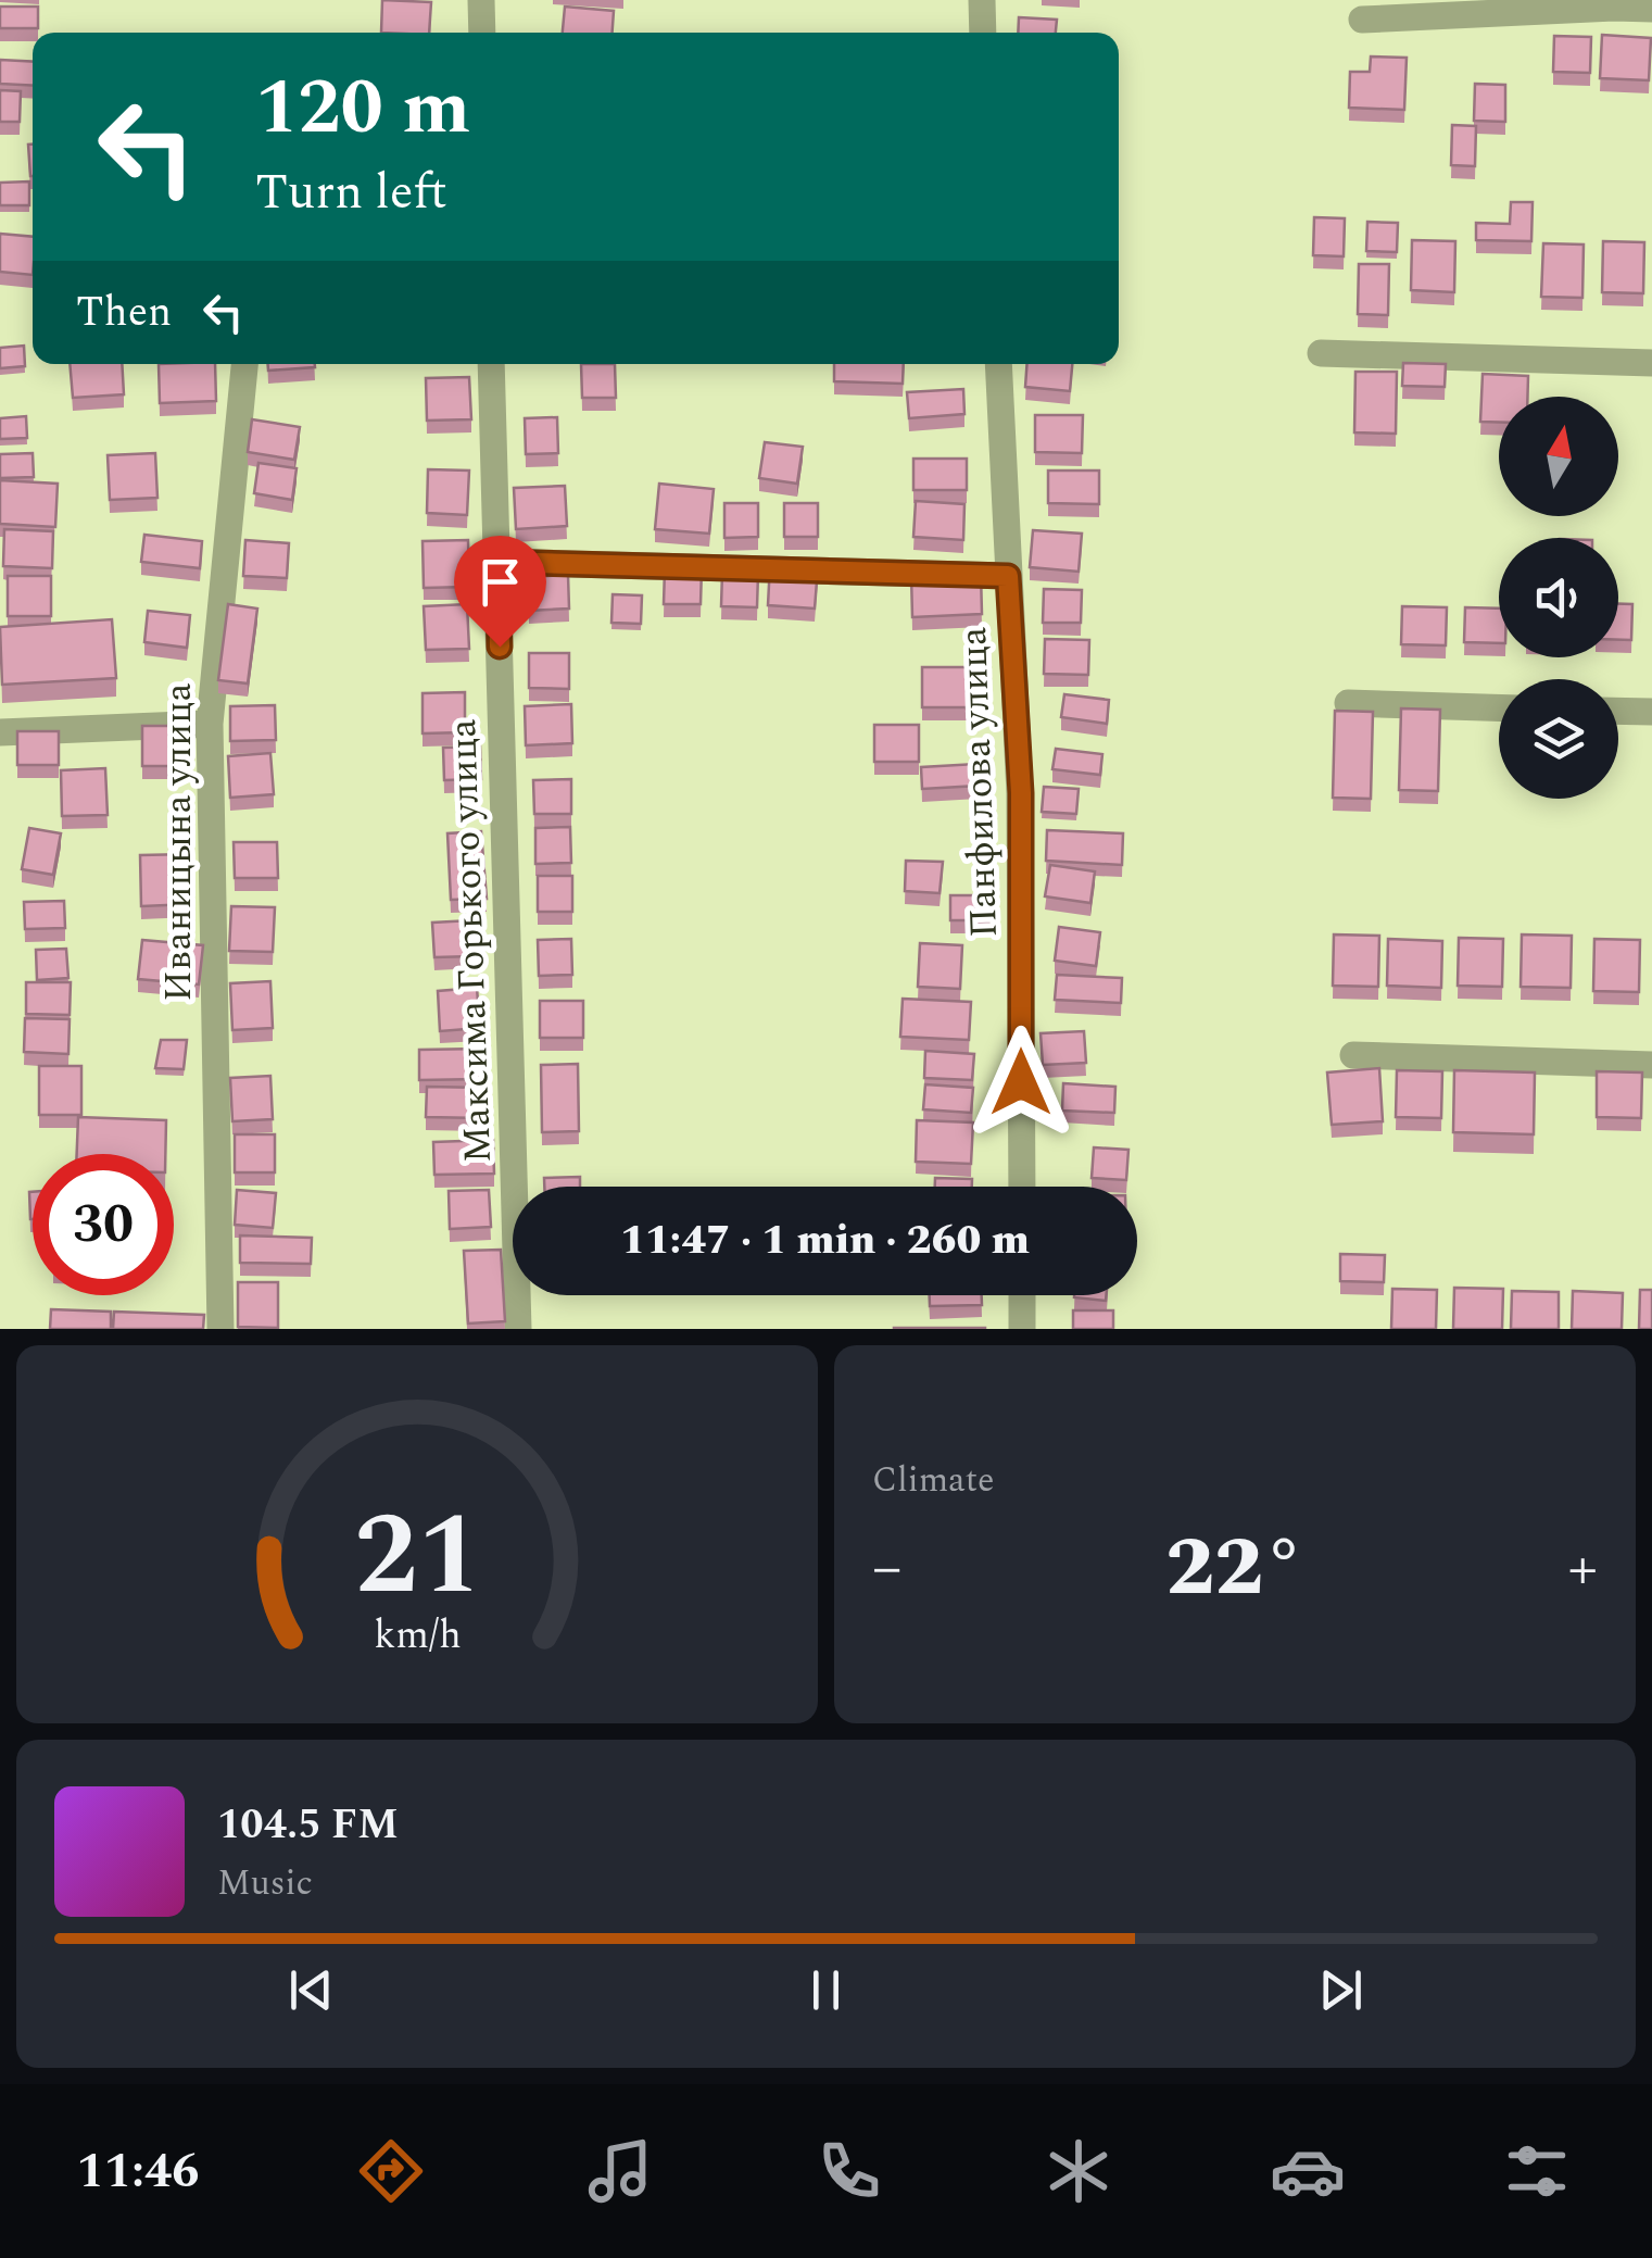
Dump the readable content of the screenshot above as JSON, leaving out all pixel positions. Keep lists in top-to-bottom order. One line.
{"streets":{"street":["Панфилова улица","Иваницына улица","Максима Горького улица"]},"north":"top","page":{"turn":["120 m","Turn left"],"then":"Then","limit":"30","trip":"11:47 · 1 min · 260 m","tile":"Climate","heat":["−","22°","+"],"song":["104.5 FM","Music"],"tabs":"11:46","gauge":["21","km/h"]}}
